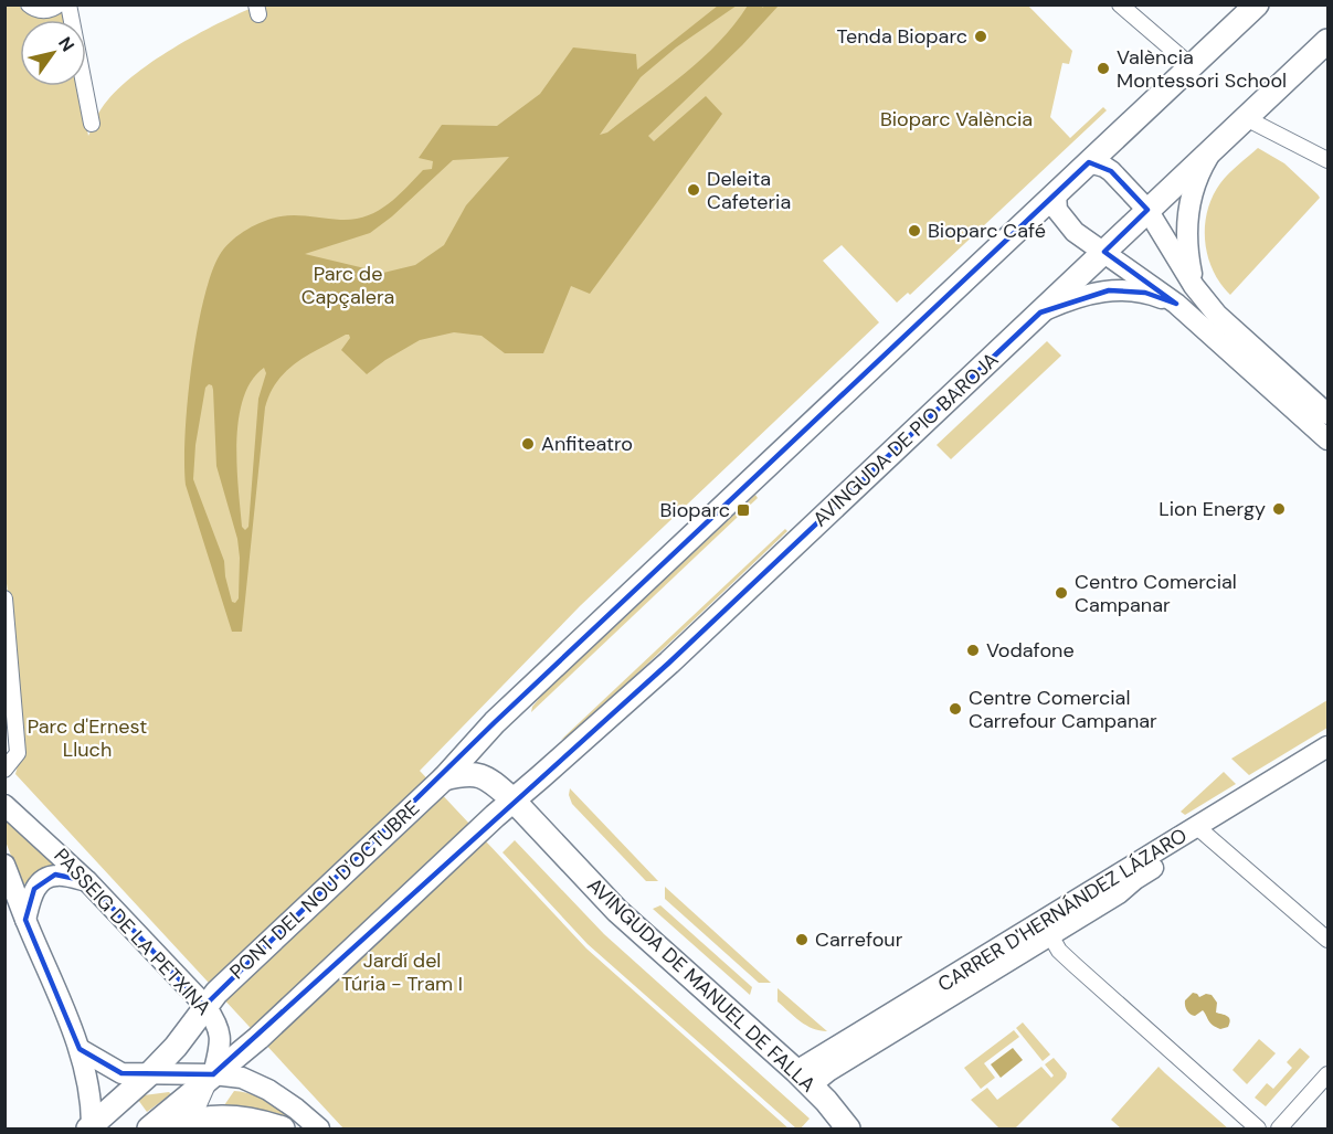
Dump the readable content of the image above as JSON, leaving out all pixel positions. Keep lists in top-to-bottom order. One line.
{"streets":{"main road":["AVINGUDA DE PIO BAROJA","PONT DEL NOU D'OCTUBRE","AVINGUDA DE MANUEL DE FALLA"],"street":["CARRER D'HERNÁNDEZ LÁZARO","PASSEIG DE LA PETXINA"]},"crossings":[["AVINGUDA DE PIO BAROJA","PASSEIG DE LA PETXINA"],["AVINGUDA DE PIO BAROJA","AVINGUDA DE MANUEL DE FALLA"],["PONT DEL NOU D'OCTUBRE","PASSEIG DE LA PETXINA"],["PONT DEL NOU D'OCTUBRE","AVINGUDA DE MANUEL DE FALLA"],["CARRER D'HERNÁNDEZ LÁZARO","AVINGUDA DE MANUEL DE FALLA"]],"parks":["Bioparc València","Parc de Capçalera","Parc d'Ernest Lluch","Jardí del Túria - Tram I"],"places":{"other":["Tenda Bioparc","València Montessori School","Deleita Cafeteria","Bioparc Café","Anfiteatro","Lion Energy","Centro Comercial Campanar","Vodafone","Centre Comercial Carrefour Campanar","Carrefour"],"transit":["Bioparc"]},"north":"top right"}
